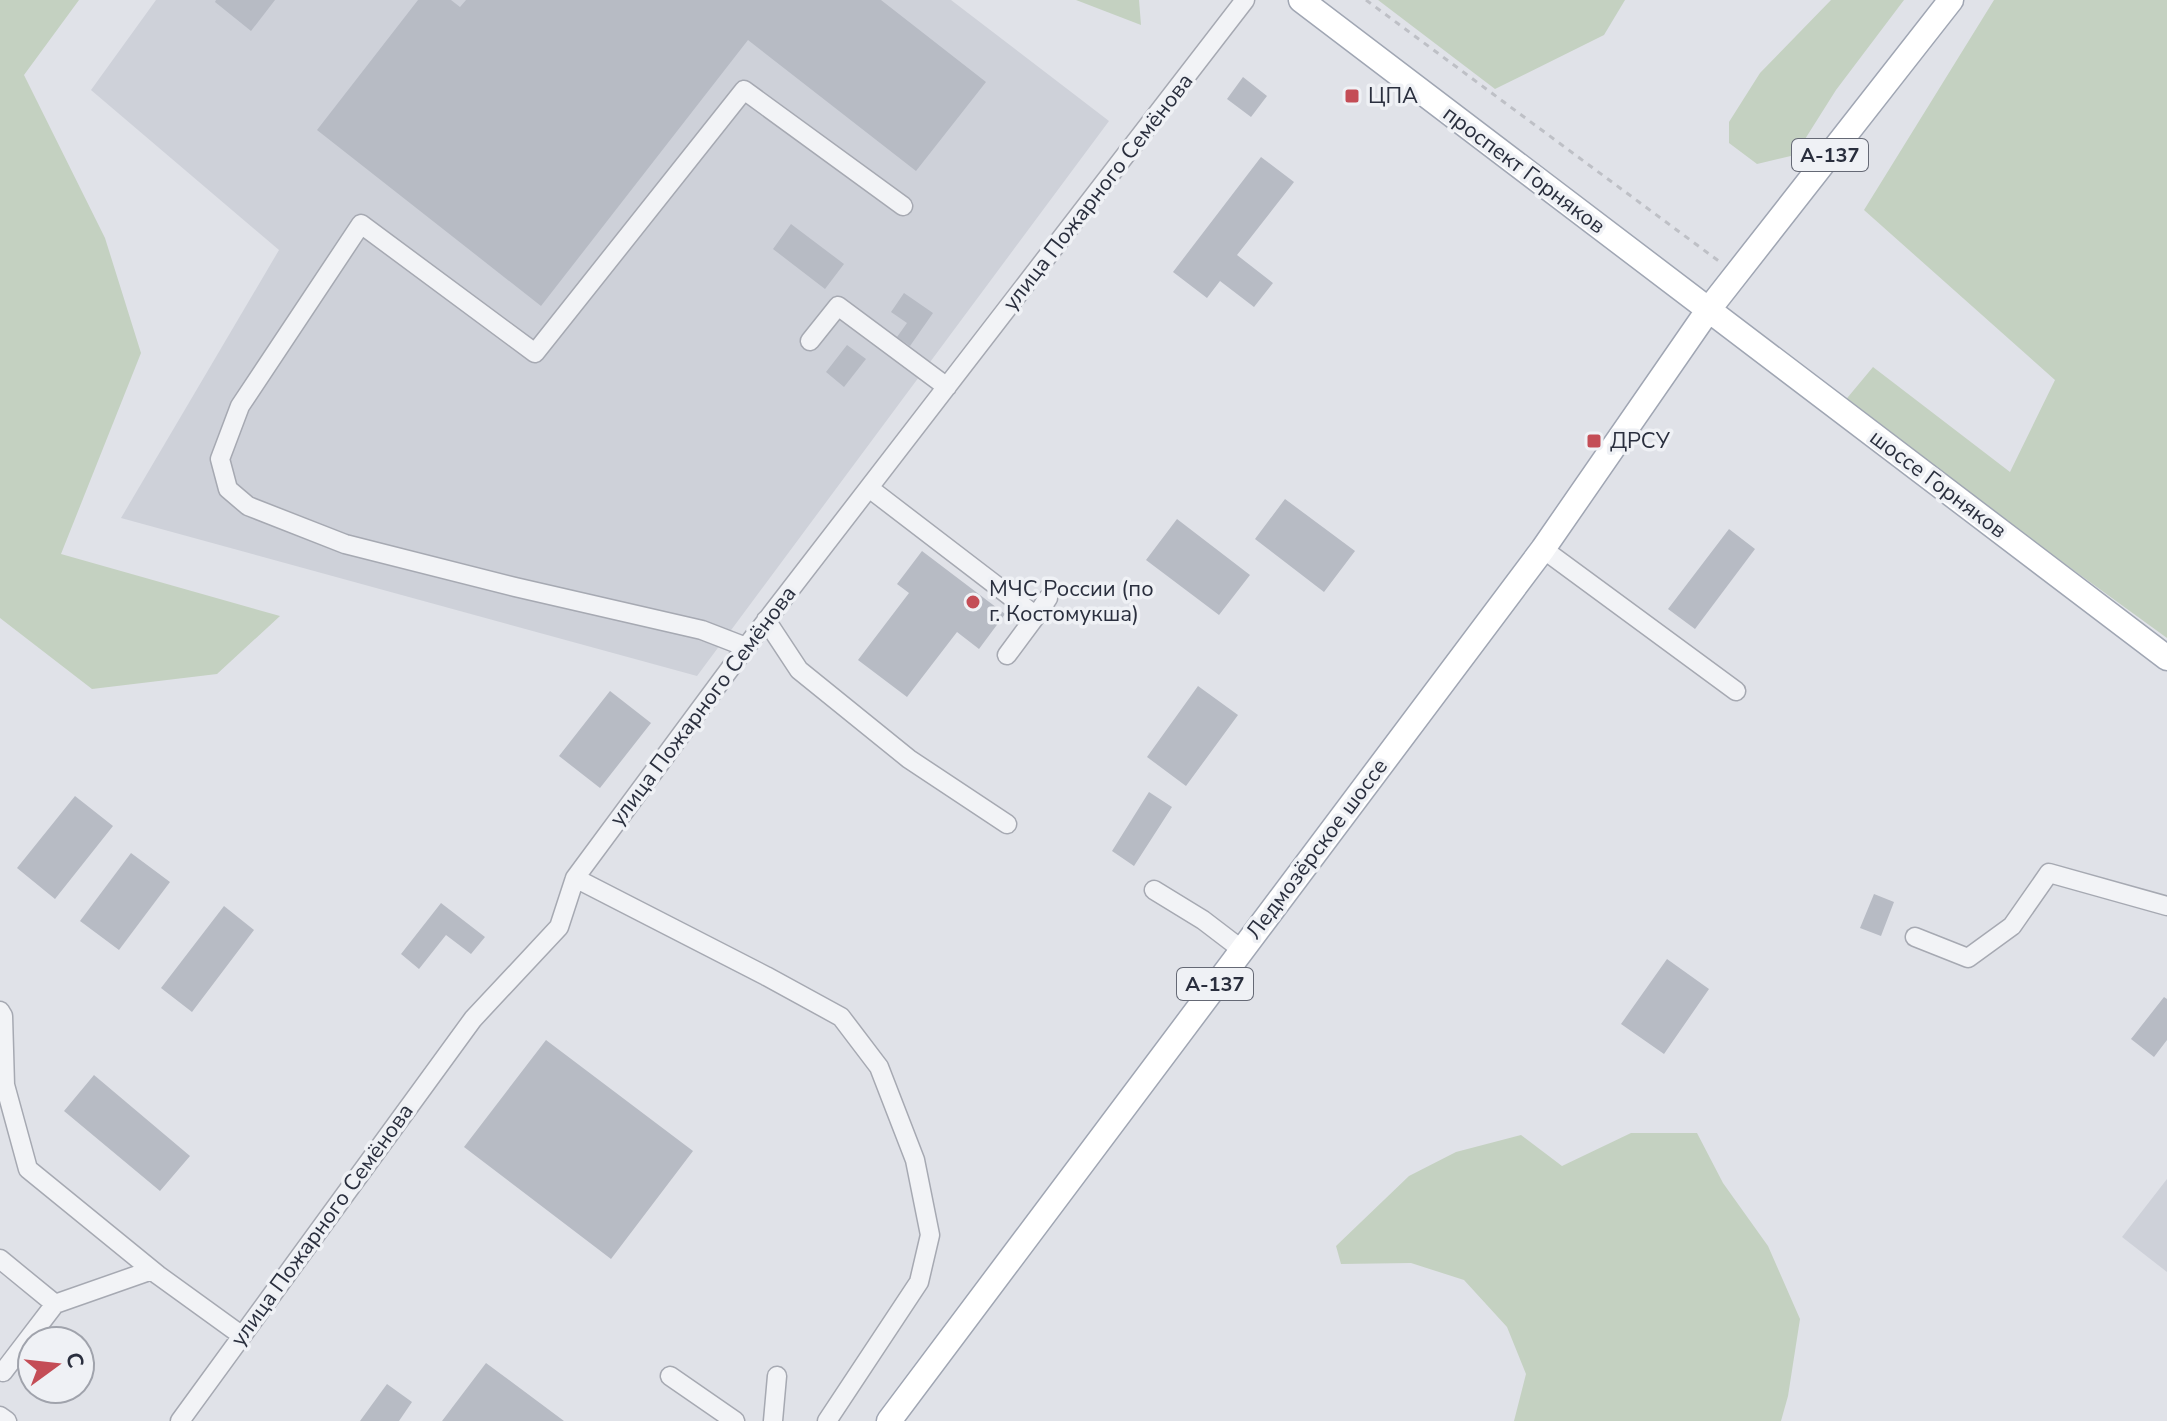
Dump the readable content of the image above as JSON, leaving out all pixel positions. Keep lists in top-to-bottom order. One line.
{"streets":{"main road":["А-137","проспект Горняков","шоссе Горняков","Ледмозёрское шоссе"],"street":["улица Пожарного Семёнова"]},"crossings":[["А-137","проспект Горняков"],["А-137","шоссе Горняков"],["А-137","Ледмозёрское шоссе"],["проспект Горняков","шоссе Горняков"],["проспект Горняков","Ледмозёрское шоссе"],["шоссе Горняков","Ледмозёрское шоссе"]],"places":{"transit":["ЦПА","ДРСУ"],"other":["МЧС России (по г. Костомукша)"]},"north":"right"}
